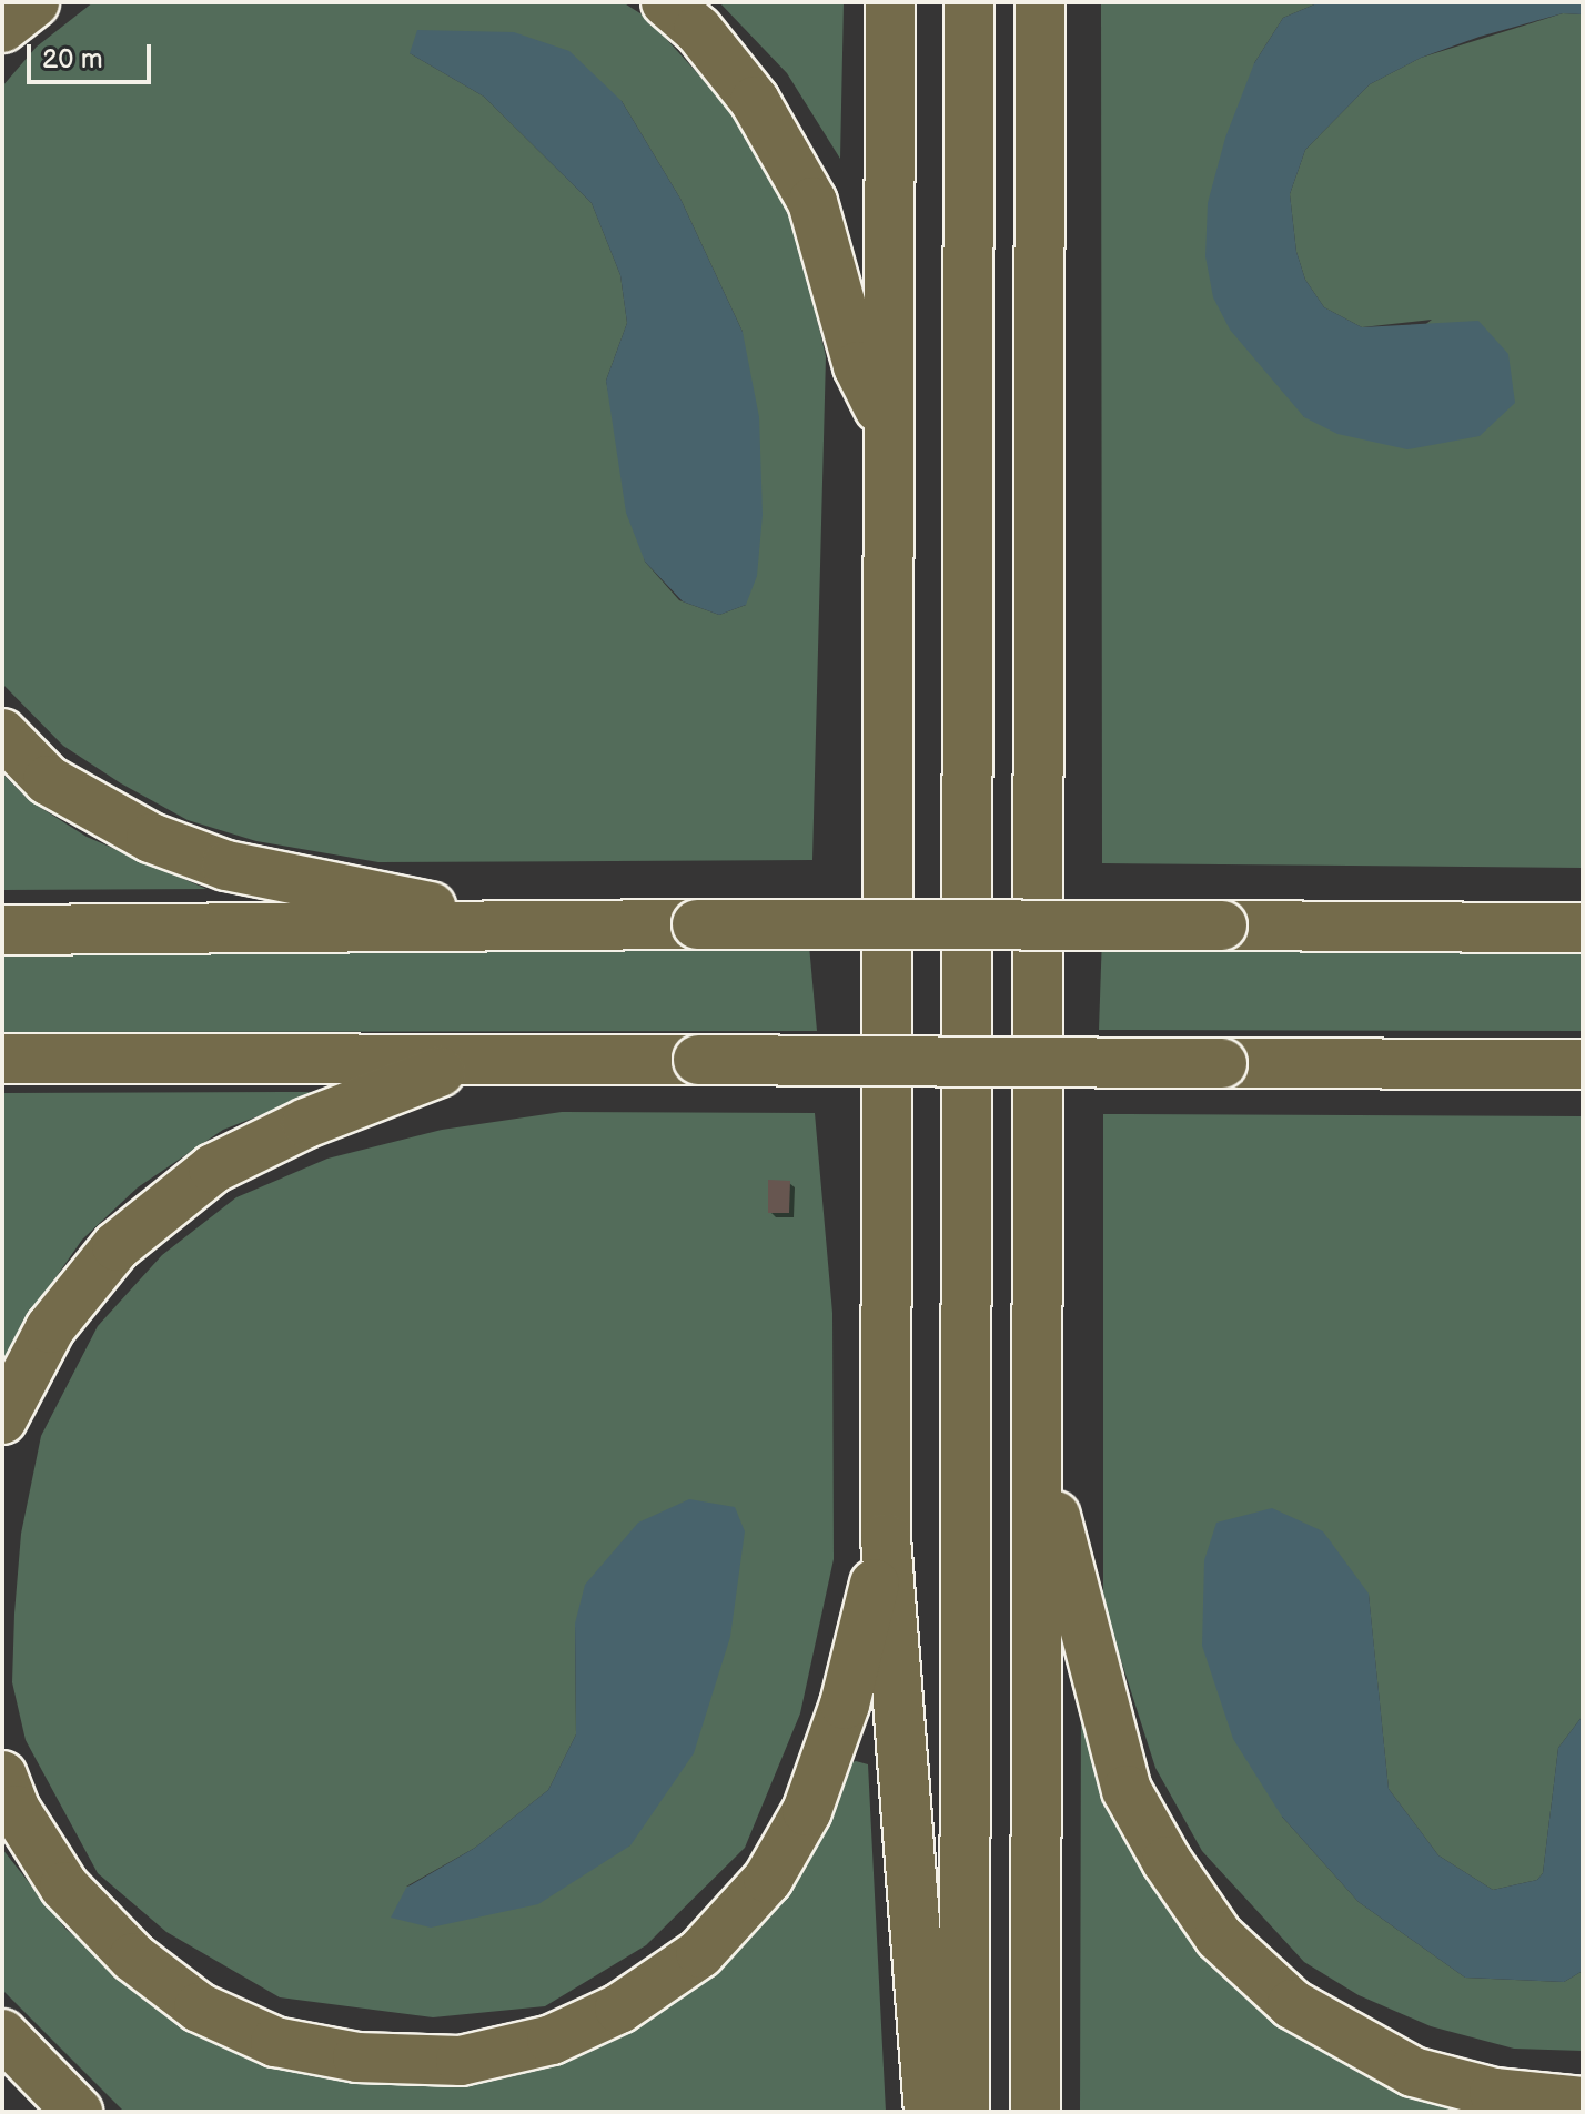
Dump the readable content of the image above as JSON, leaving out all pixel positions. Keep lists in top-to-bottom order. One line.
{"scale_bar":"20 m"}
